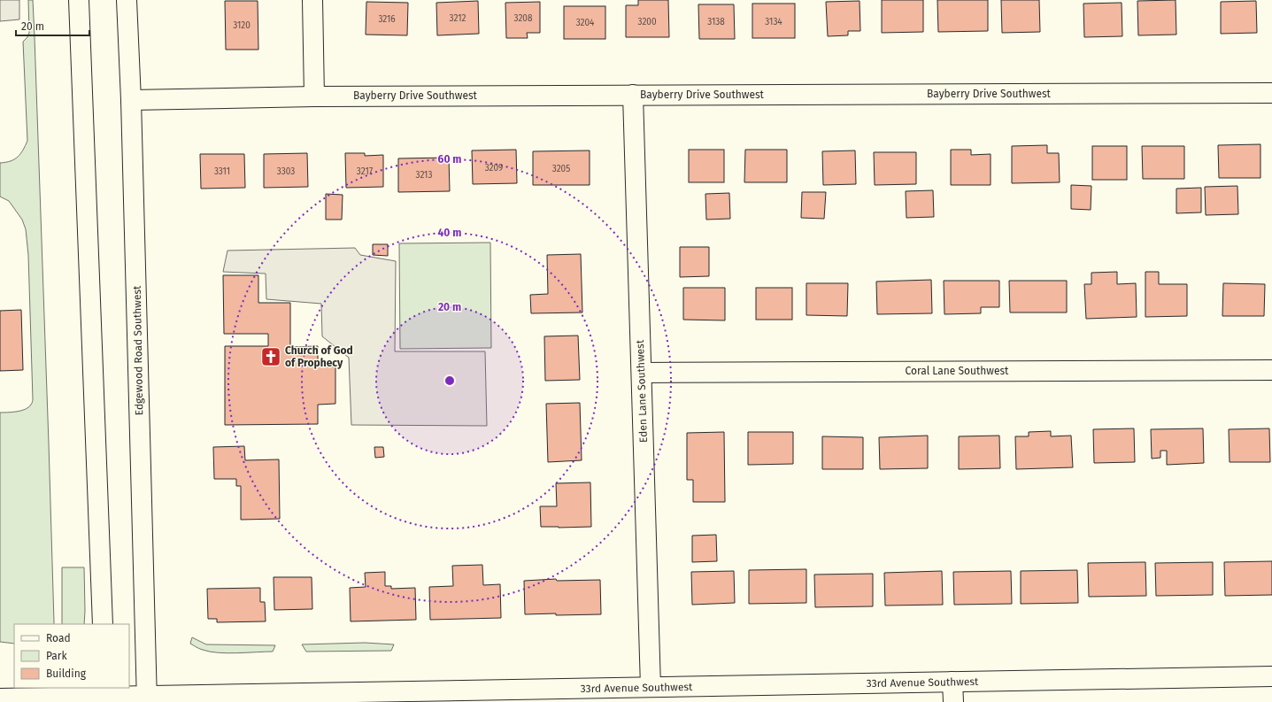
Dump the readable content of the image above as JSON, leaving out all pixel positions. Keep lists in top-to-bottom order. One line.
{"streets":{"street":["Bayberry Drive Southwest","Edgewood Road Southwest","Coral Lane Southwest","Eden Lane Southwest","33rd Avenue Southwest"]},"crossings":[["Bayberry Drive Southwest","Edgewood Road Southwest"],["Bayberry Drive Southwest","Eden Lane Southwest"],["Edgewood Road Southwest","33rd Avenue Southwest"],["Coral Lane Southwest","Eden Lane Southwest"],["Eden Lane Southwest","33rd Avenue Southwest"]],"places":{"church":["Church of God of Prophecy"]},"house_numbers":["3212","3208","3216","3200","3138","3134","3204","3120","3209","3205","3311","3303","3217","3213"],"legend":["Road","Park","Building"],"scale_bar":"20 m","rings":["60 m","40 m","20 m"]}
